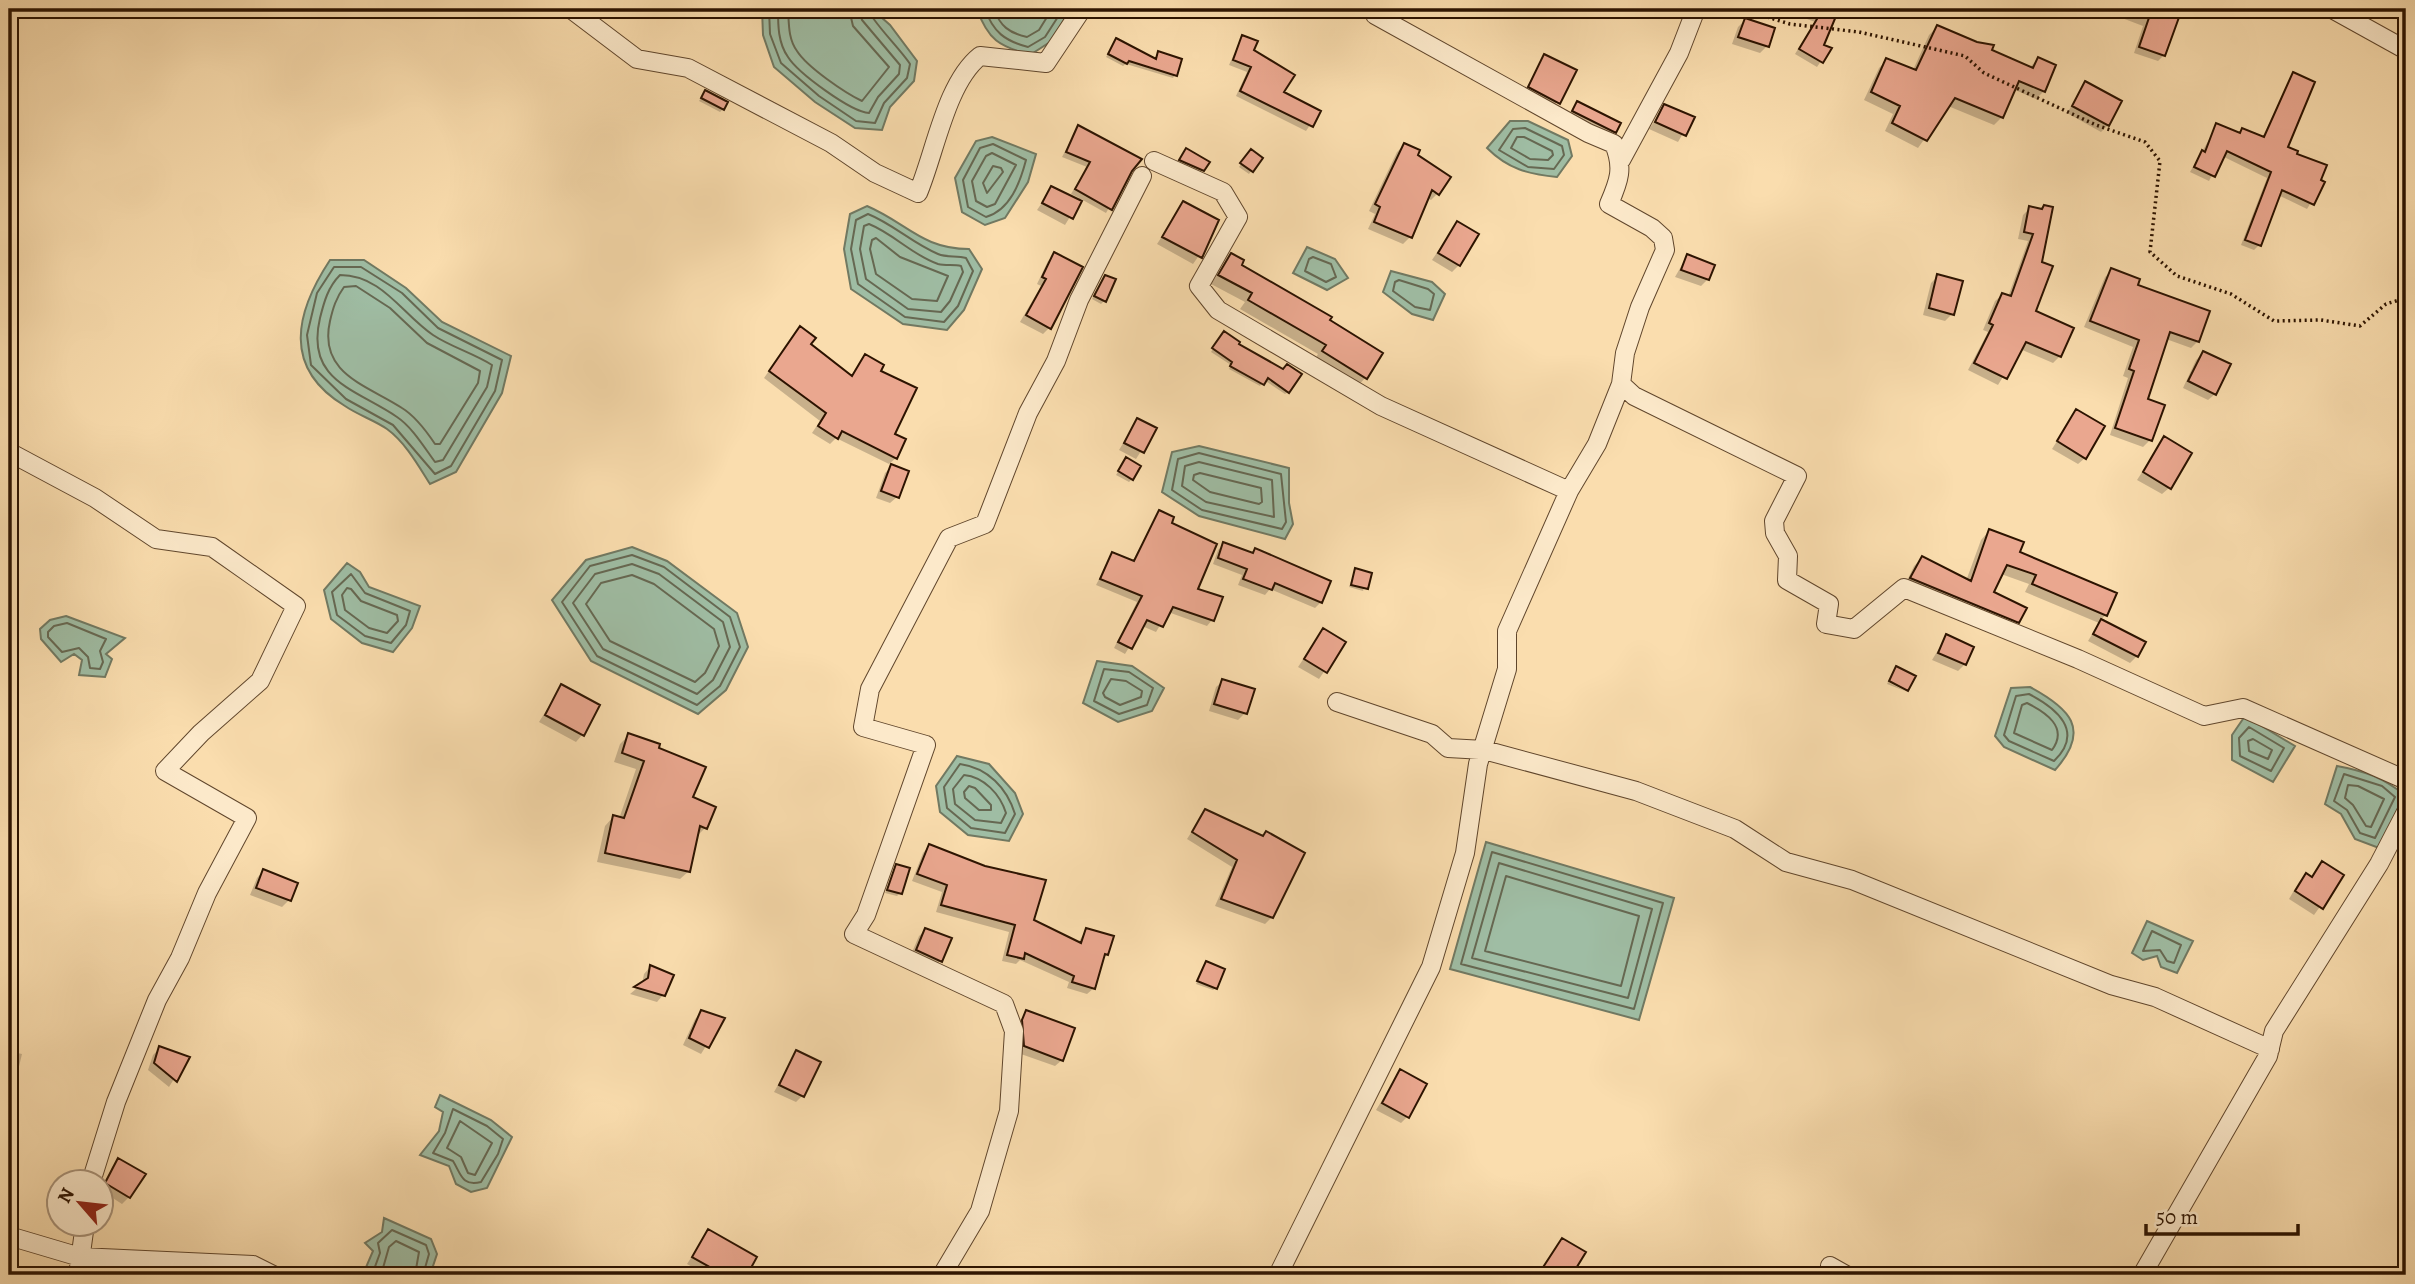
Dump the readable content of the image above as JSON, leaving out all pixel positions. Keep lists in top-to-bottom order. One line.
{"scale_bar":"50 m","north":"top left"}
